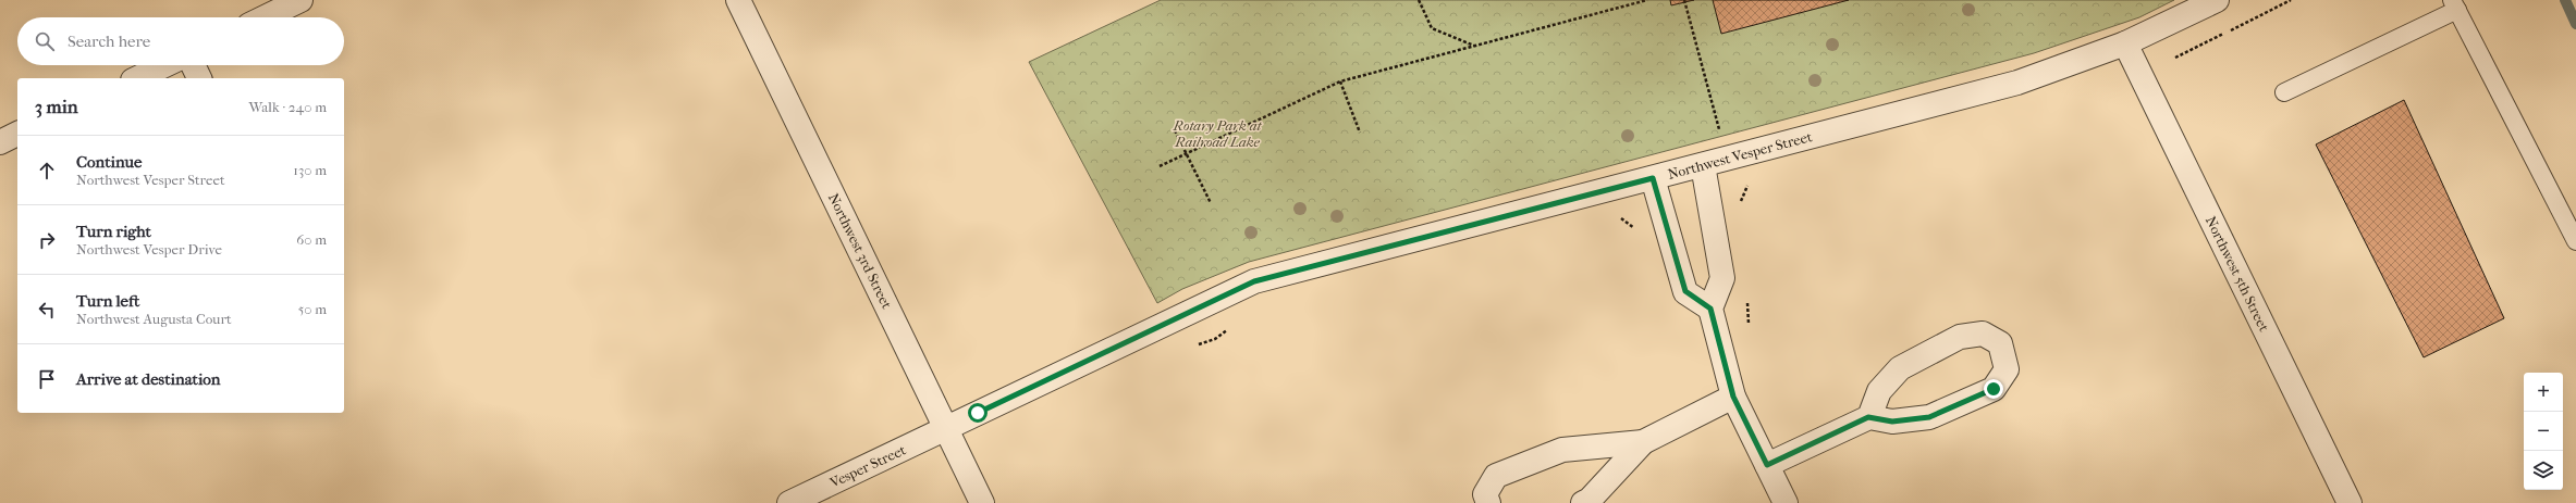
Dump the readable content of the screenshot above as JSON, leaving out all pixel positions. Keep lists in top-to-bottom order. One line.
{"streets":{"street":["Northwest Vesper Street","Northwest 3rd Street","Northwest 5th Street","Vesper Street"]},"crossings":[["Northwest Vesper Street","Northwest 3rd Street"],["Northwest Vesper Street","Northwest 5th Street"],["Northwest Vesper Street","Vesper Street"],["Northwest 3rd Street","Vesper Street"]],"parks":["Rotary Park at Railroad Lake"],"page":{"search":"Search here","heading":["3 min","Walk · 240 m"],"list":[["Continue","Northwest Vesper Street","130 m"],["Turn right","Northwest Vesper Drive","60 m"],["Turn left","Northwest Augusta Court","50 m"],"Arrive at destination"],"map_buttons":["+","−"]}}
